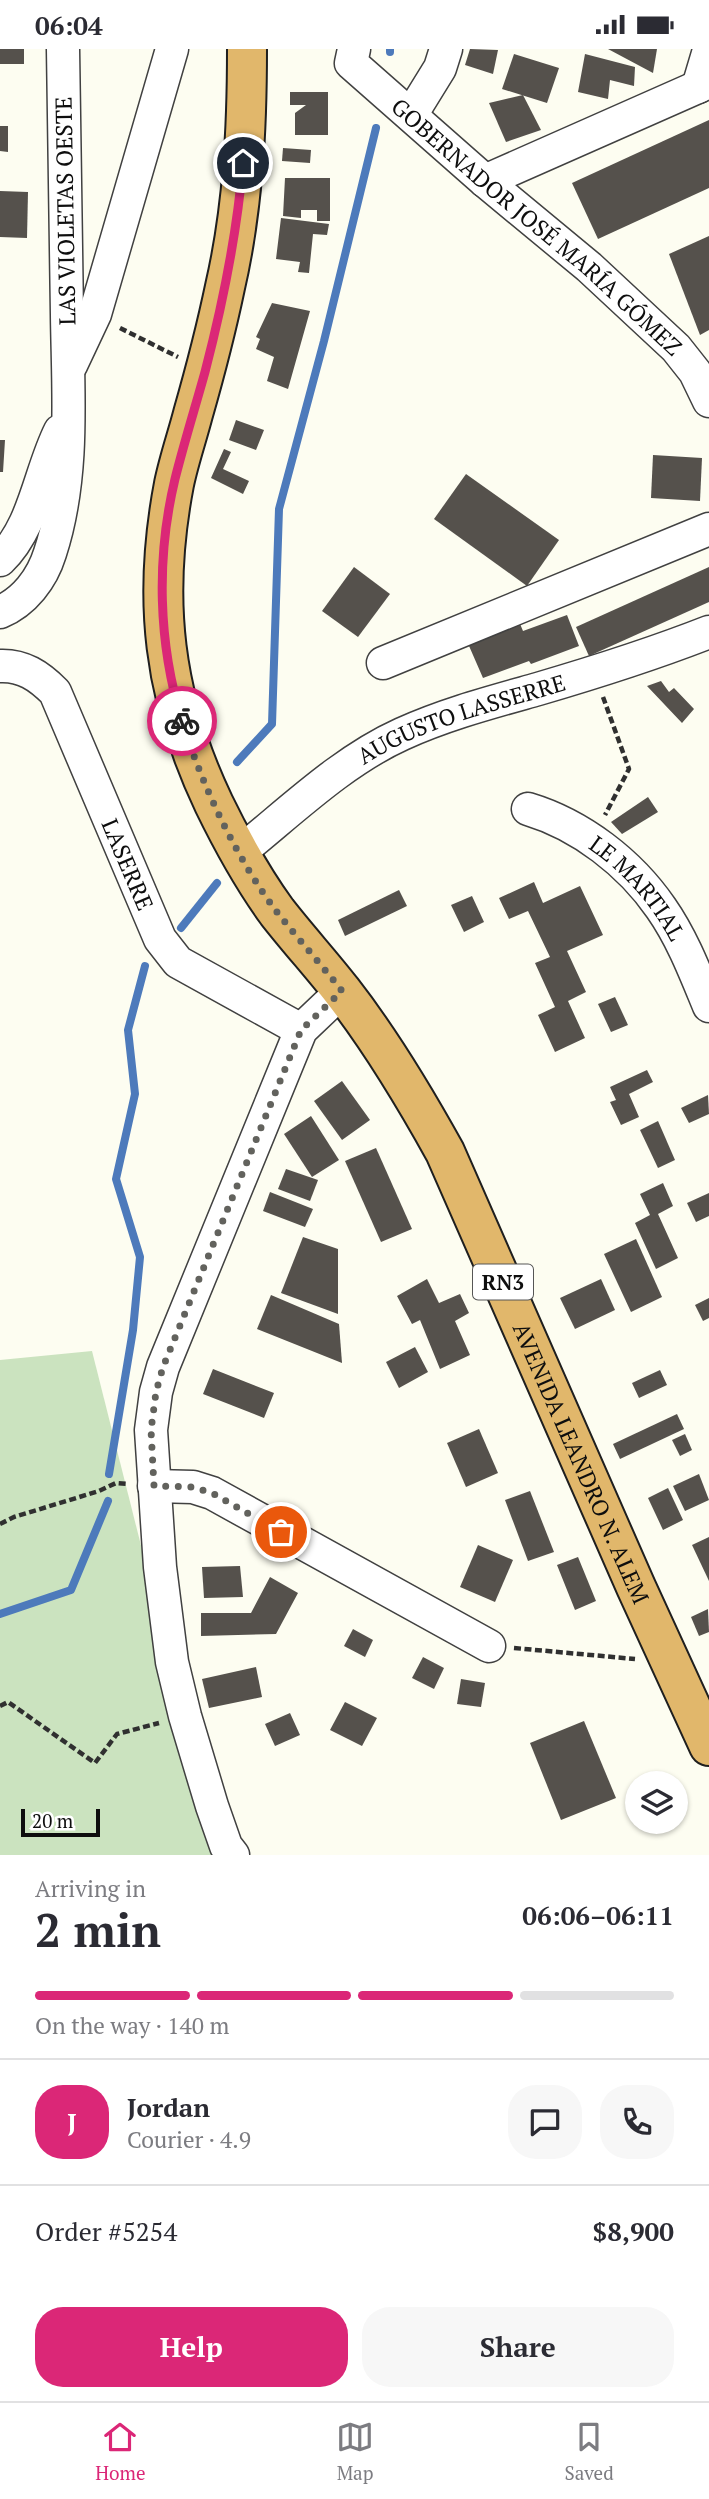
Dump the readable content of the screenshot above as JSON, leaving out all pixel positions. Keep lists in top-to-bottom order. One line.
{"streets":{"highway":["RN3","AVENIDA LEANDRO N. ALEM"],"street":["LAS VIOLETAS OESTE","GOBERNADOR JOSÉ MARÍA GÓMEZ","AUGUSTO LASSERRE","LASERRE","LE MARTIAL"]},"crossings":[["AUGUSTO LASSERRE","AVENIDA LEANDRO N. ALEM"]],"scale_bar":"20 m","page":{"status":"06:04","scale":"20 m","heading":["2 min","Arriving in","06:06–06:11"],"panel":["Jordan","Courier · 4.9","Order #5254","$8,900"],"bar":"On the way · 140 m","round":"J","buttons":["Help","Share"],"tabs":["Home","Map","Saved"]}}
